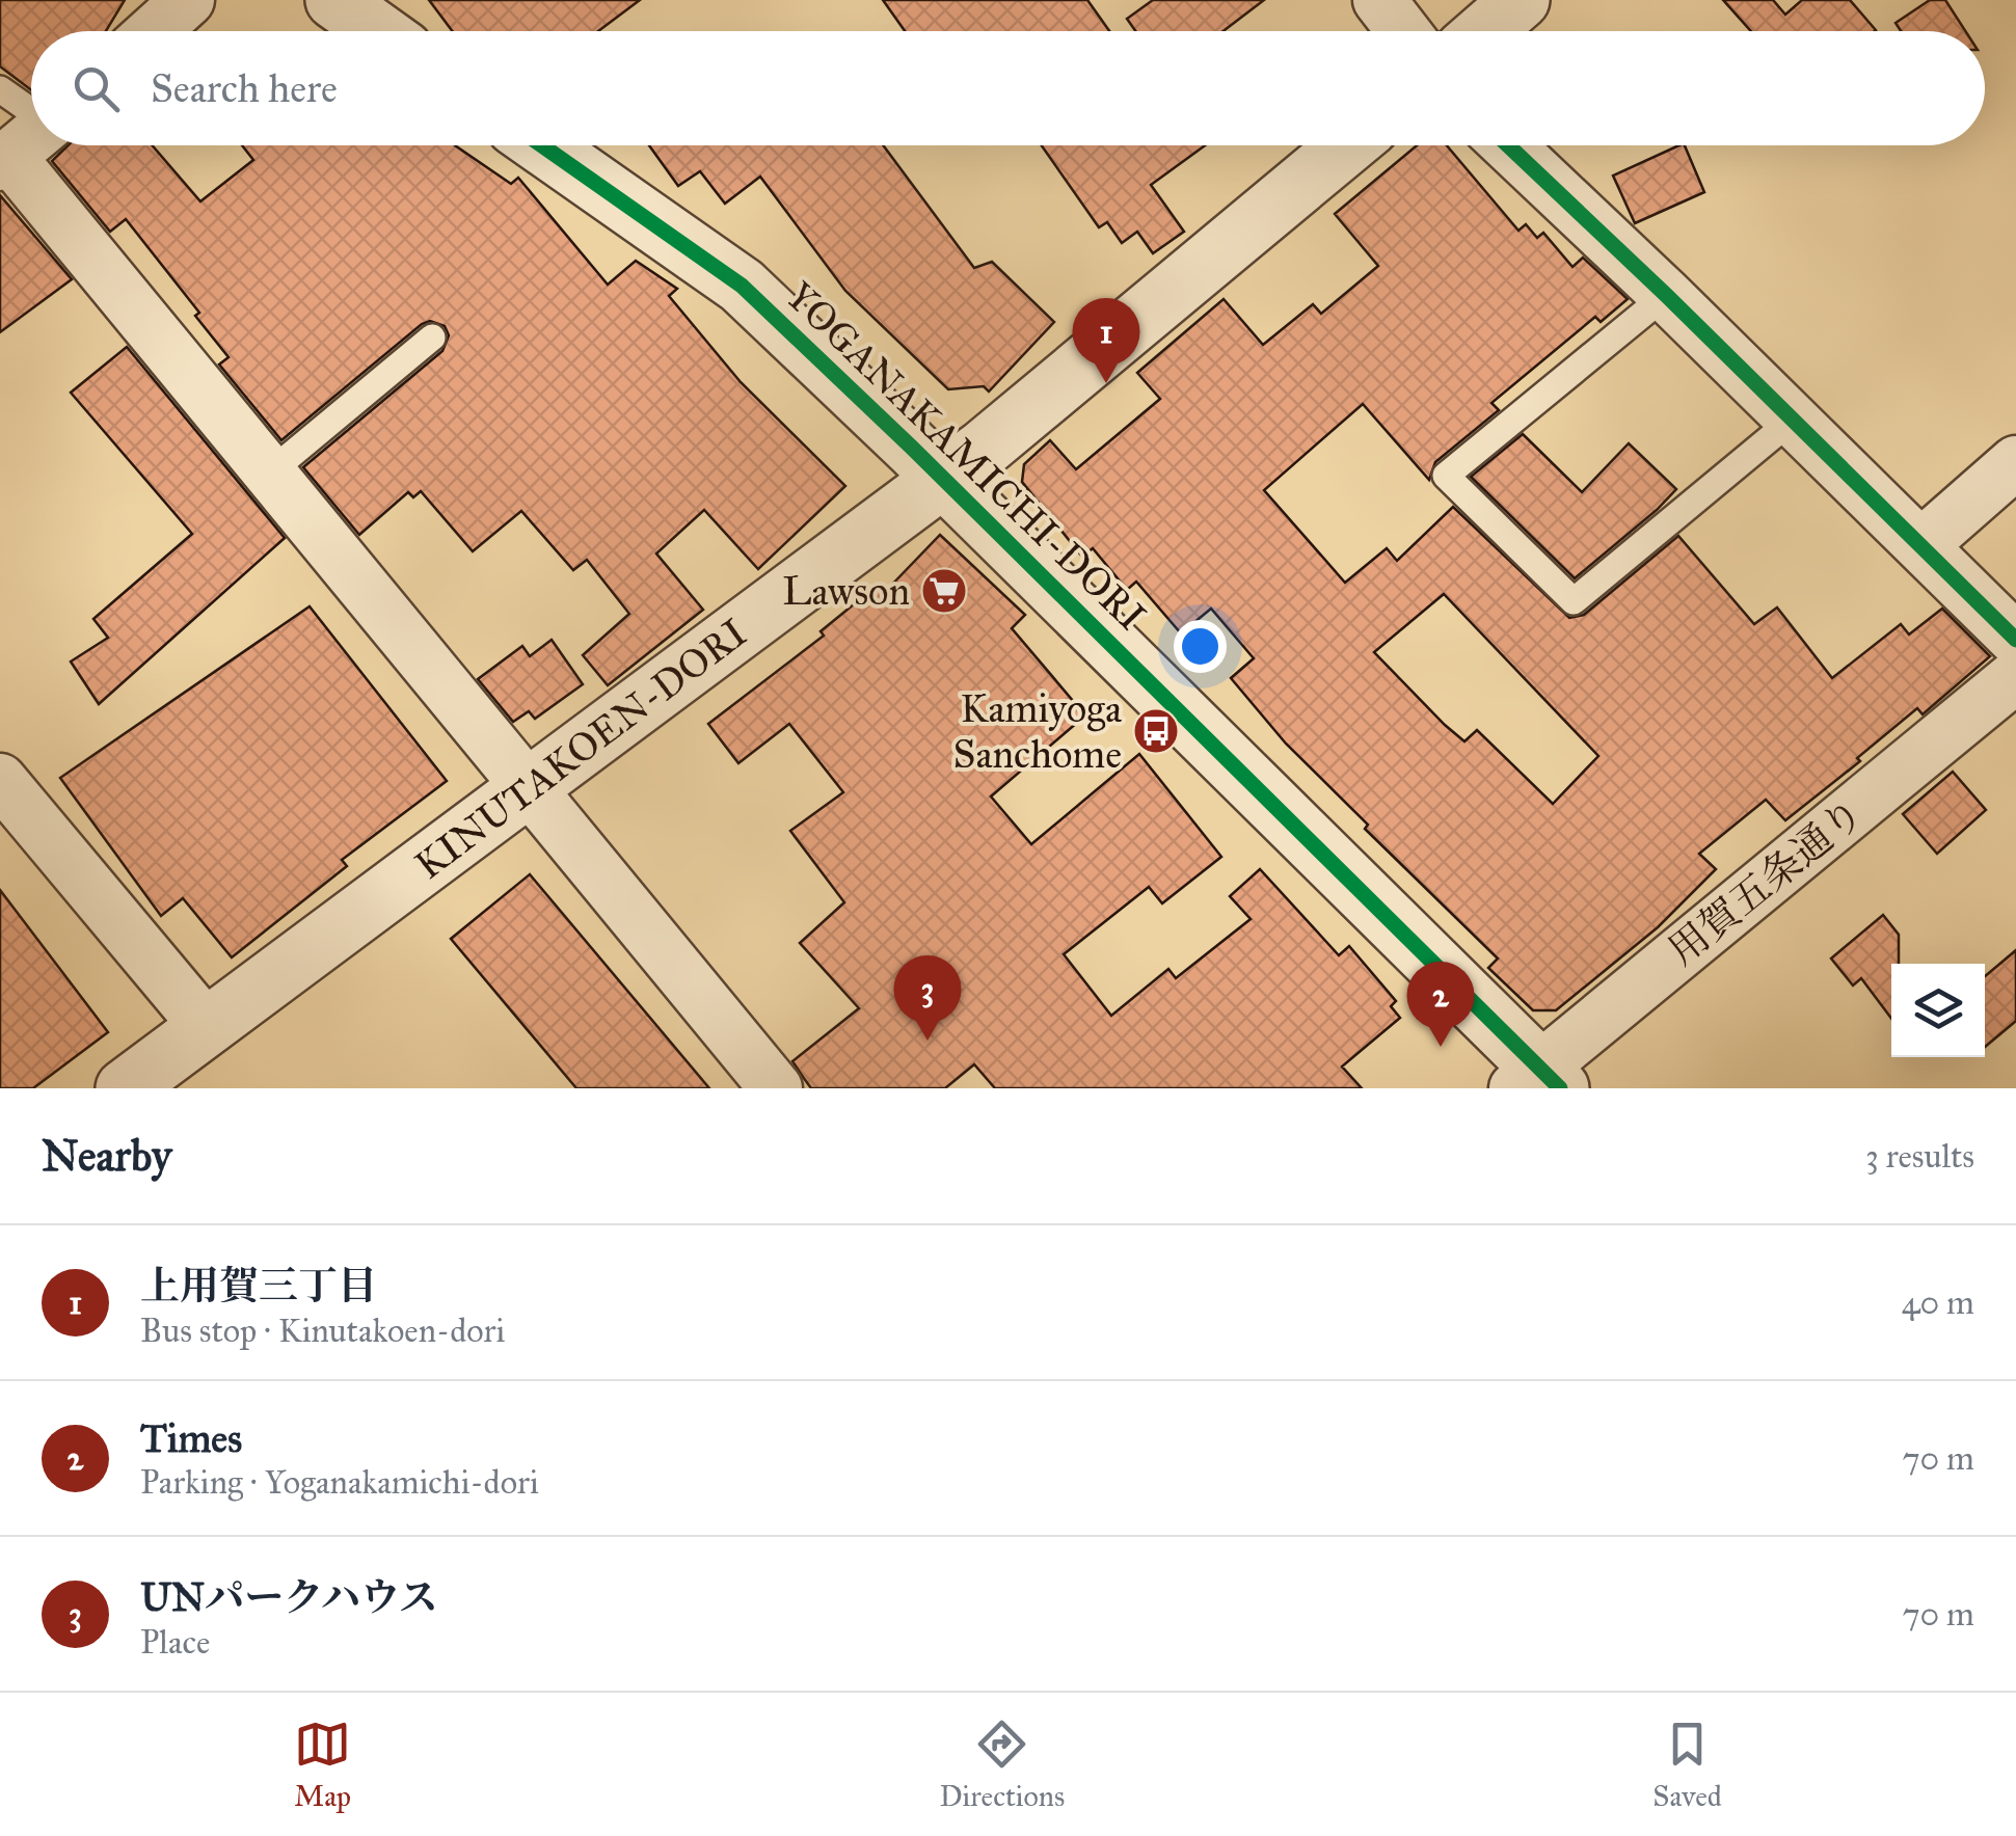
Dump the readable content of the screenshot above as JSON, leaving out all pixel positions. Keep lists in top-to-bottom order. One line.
{"streets":{"street":["YOGANAKAMICHI-DORI","KINUTAKOEN-DORI","用賀五条通り"]},"crossings":[["YOGANAKAMICHI-DORI","KINUTAKOEN-DORI"],["YOGANAKAMICHI-DORI","用賀五条通り"]],"places":{"supermarket":["Lawson"],"bus stop":["Kamiyoga Sanchome"]},"page":{"search":"Search here","pins":["1","3","2"],"heading":["Nearby","3 results"],"list":[{"mark":"1","name":"上用賀三丁目","note":"Bus stop · Kinutakoen-dori","value":"40 m"},{"mark":"2","name":"Times","note":"Parking · Yoganakamichi-dori","value":"70 m"},{"mark":"3","name":"UNパークハウス","note":"Place","value":"70 m"}],"nav":["Map","Directions","Saved"]}}
